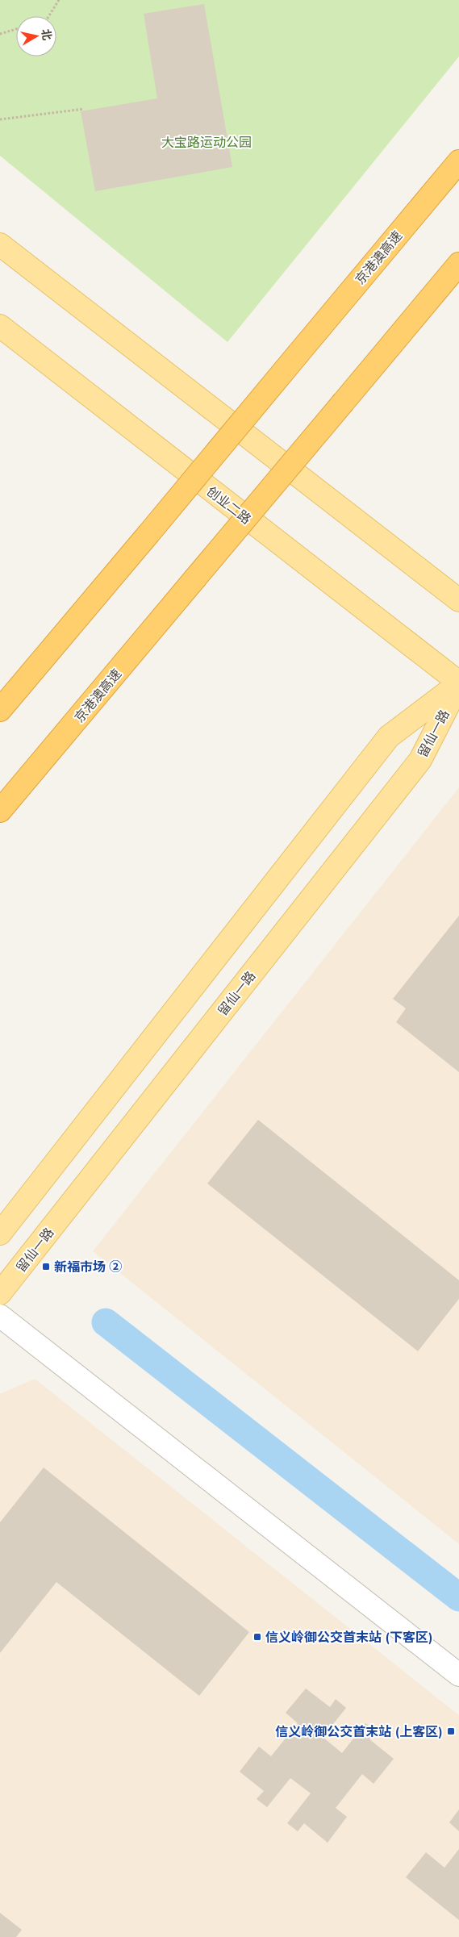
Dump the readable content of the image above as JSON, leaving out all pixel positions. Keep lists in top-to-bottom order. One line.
{"streets":{"highway":["京港澳高速"],"main road":["创业二路","留仙一路"]},"crossings":[["创业二路","留仙一路"]],"parks":["大宝路运动公园"],"places":{"transit":["新福市场 ②","信义岭御公交首末站 (下客区)","信义岭御公交首末站 (上客区)"]},"north":"right"}
